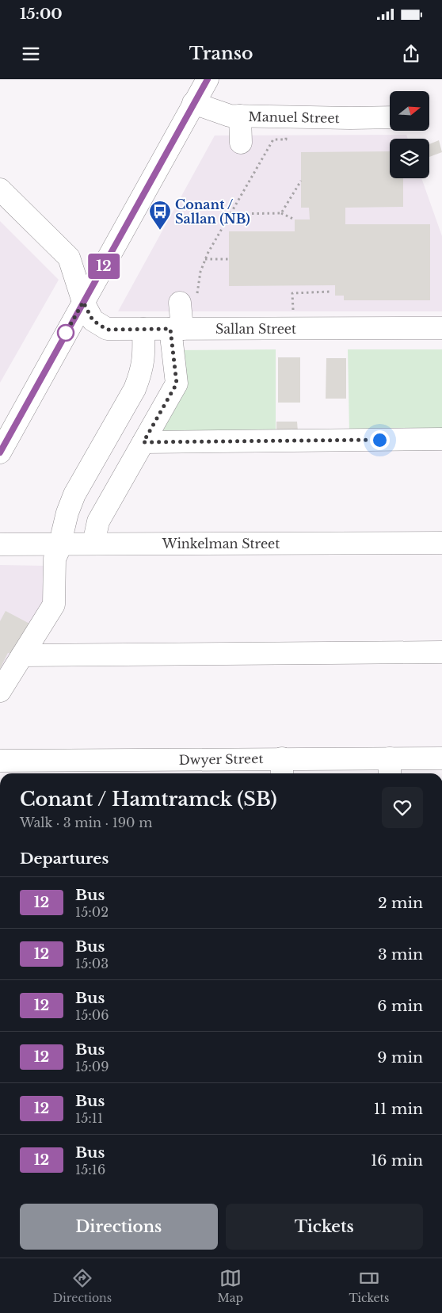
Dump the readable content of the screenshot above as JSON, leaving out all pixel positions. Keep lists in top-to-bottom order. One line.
{"streets":{"street":["Manuel Street","Sallan Street","Winkelman Street","Dwyer Street"]},"places":{"bus stop":["Conant / Sallan (NB)"]},"lines":["bus line 12"],"north":"right","page":{"status":"15:00","header":"Transo","on_map":"12","heading":[["Conant / Hamtramck (SB)","Walk · 3 min · 190 m"],"Departures"],"list":[{"mark":"12","name":"Bus","note":"15:02","value":"2 min"},{"mark":"12","name":"Bus","note":"15:03","value":"3 min"},{"mark":"12","name":"Bus","note":"15:06","value":"6 min"},{"mark":"12","name":"Bus","note":"15:09","value":"9 min"},{"mark":"12","name":"Bus","note":"15:11","value":"11 min"},{"mark":"12","name":"Bus","note":"15:16","value":"16 min"}],"buttons":["Directions","Tickets"],"tabs":["Directions","Map","Tickets"]}}
